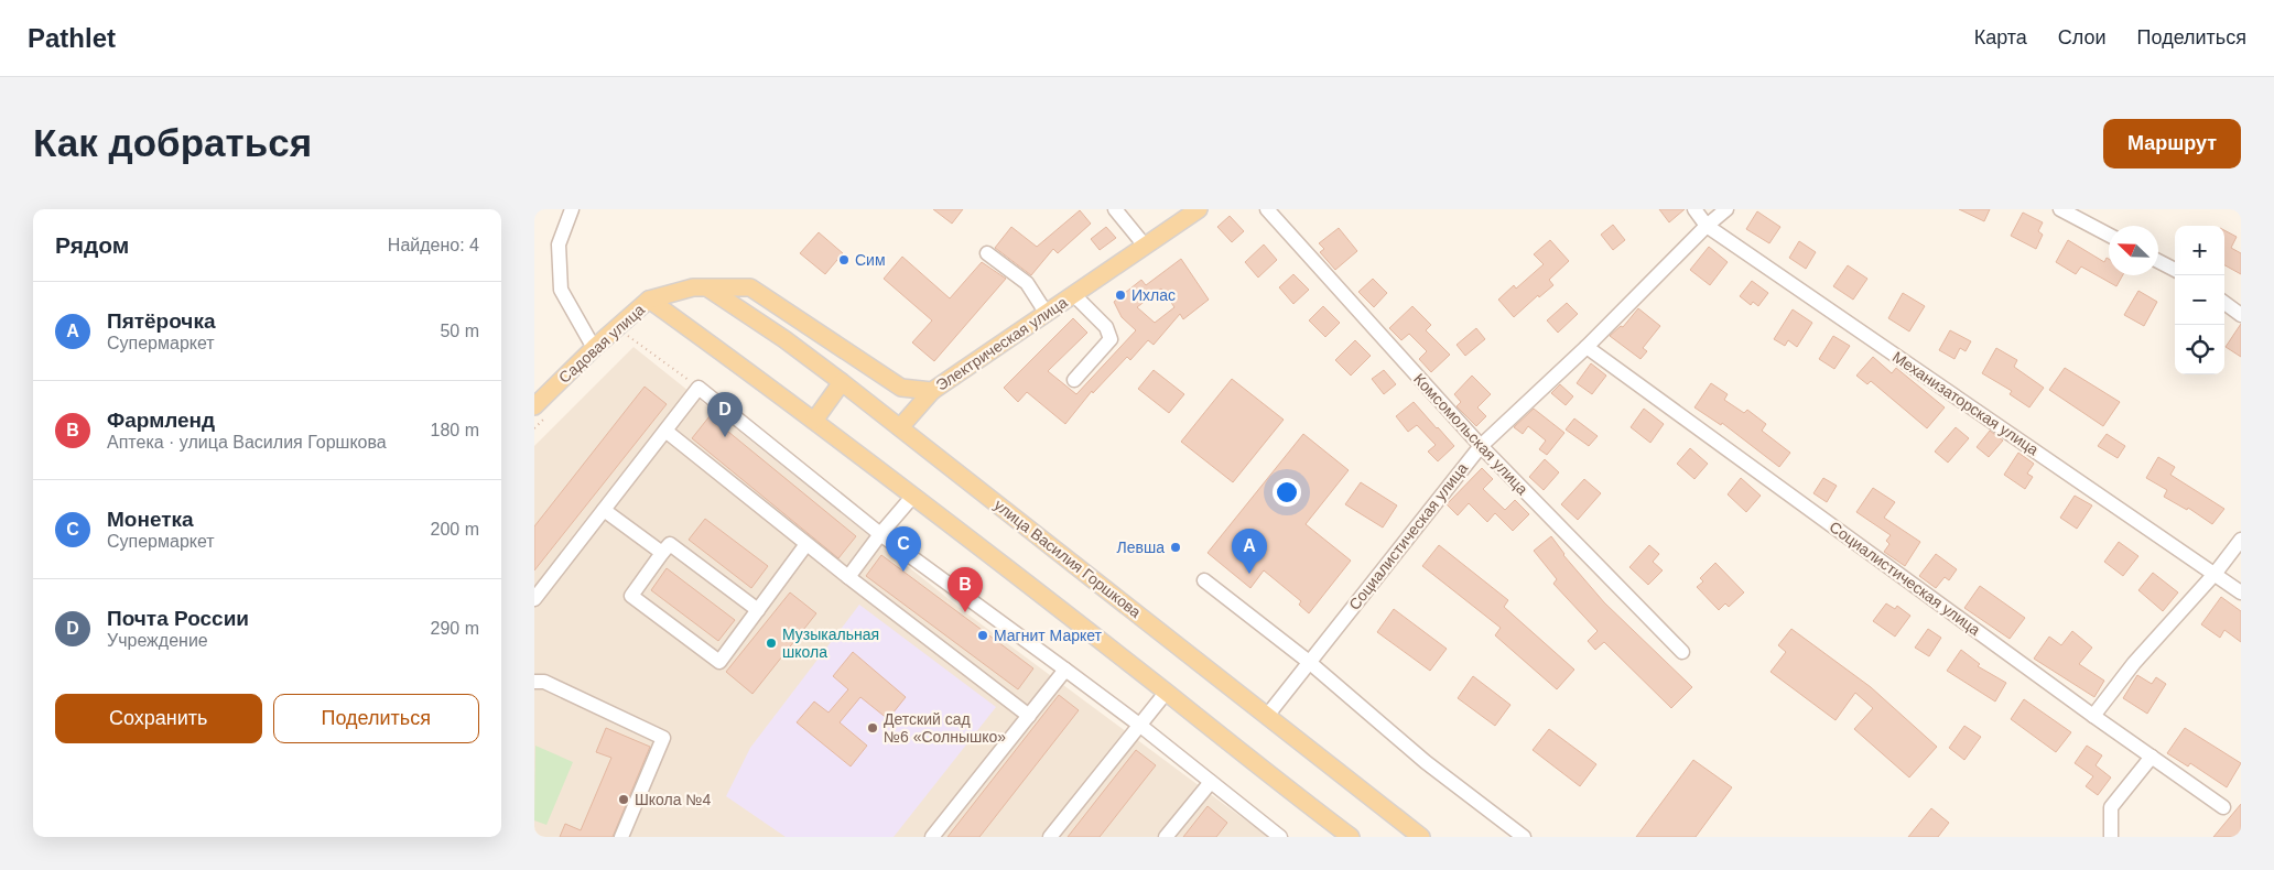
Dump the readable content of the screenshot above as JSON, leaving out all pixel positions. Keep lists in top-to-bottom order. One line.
{"streets":{"main road":["Садовая улица","Электрическая улица","улица Василия Горшкова"],"street":["Механизаторская улица","Комсомольская улица","Социалистическая улица"]},"crossings":[["Садовая улица","Электрическая улица"],["Садовая улица","улица Василия Горшкова"],["Электрическая улица","улица Василия Горшкова"],["Механизаторская улица","Социалистическая улица"],["Комсомольская улица","Социалистическая улица"],["Социалистическая улица","улица Василия Горшкова"]],"places":["Сим","Ихлас","Левша","Магнит Маркет","Музыкальная школа","Детский сад №6 «Солнышко»","Школа №4"],"north":"top left","page":{"header":"Pathlet","nav":["Карта","Слои","Поделиться"],"buttons":["Маршрут",["Сохранить","Поделиться"]],"title":"Как добраться","heading":["Рядом","Найдено: 4"],"map_buttons":["+","−"],"list":[{"mark":"A","name":"Пятёрочка","note":"Супермаркет","value":"50 m"},{"mark":"B","name":"Фармленд","note":"Аптека · улица Василия Горшкова","value":"180 m"},{"mark":"C","name":"Монетка","note":"Супермаркет","value":"200 m"},{"mark":"D","name":"Почта России","note":"Учреждение","value":"290 m"}],"pins":["D","C","A","B"]}}
